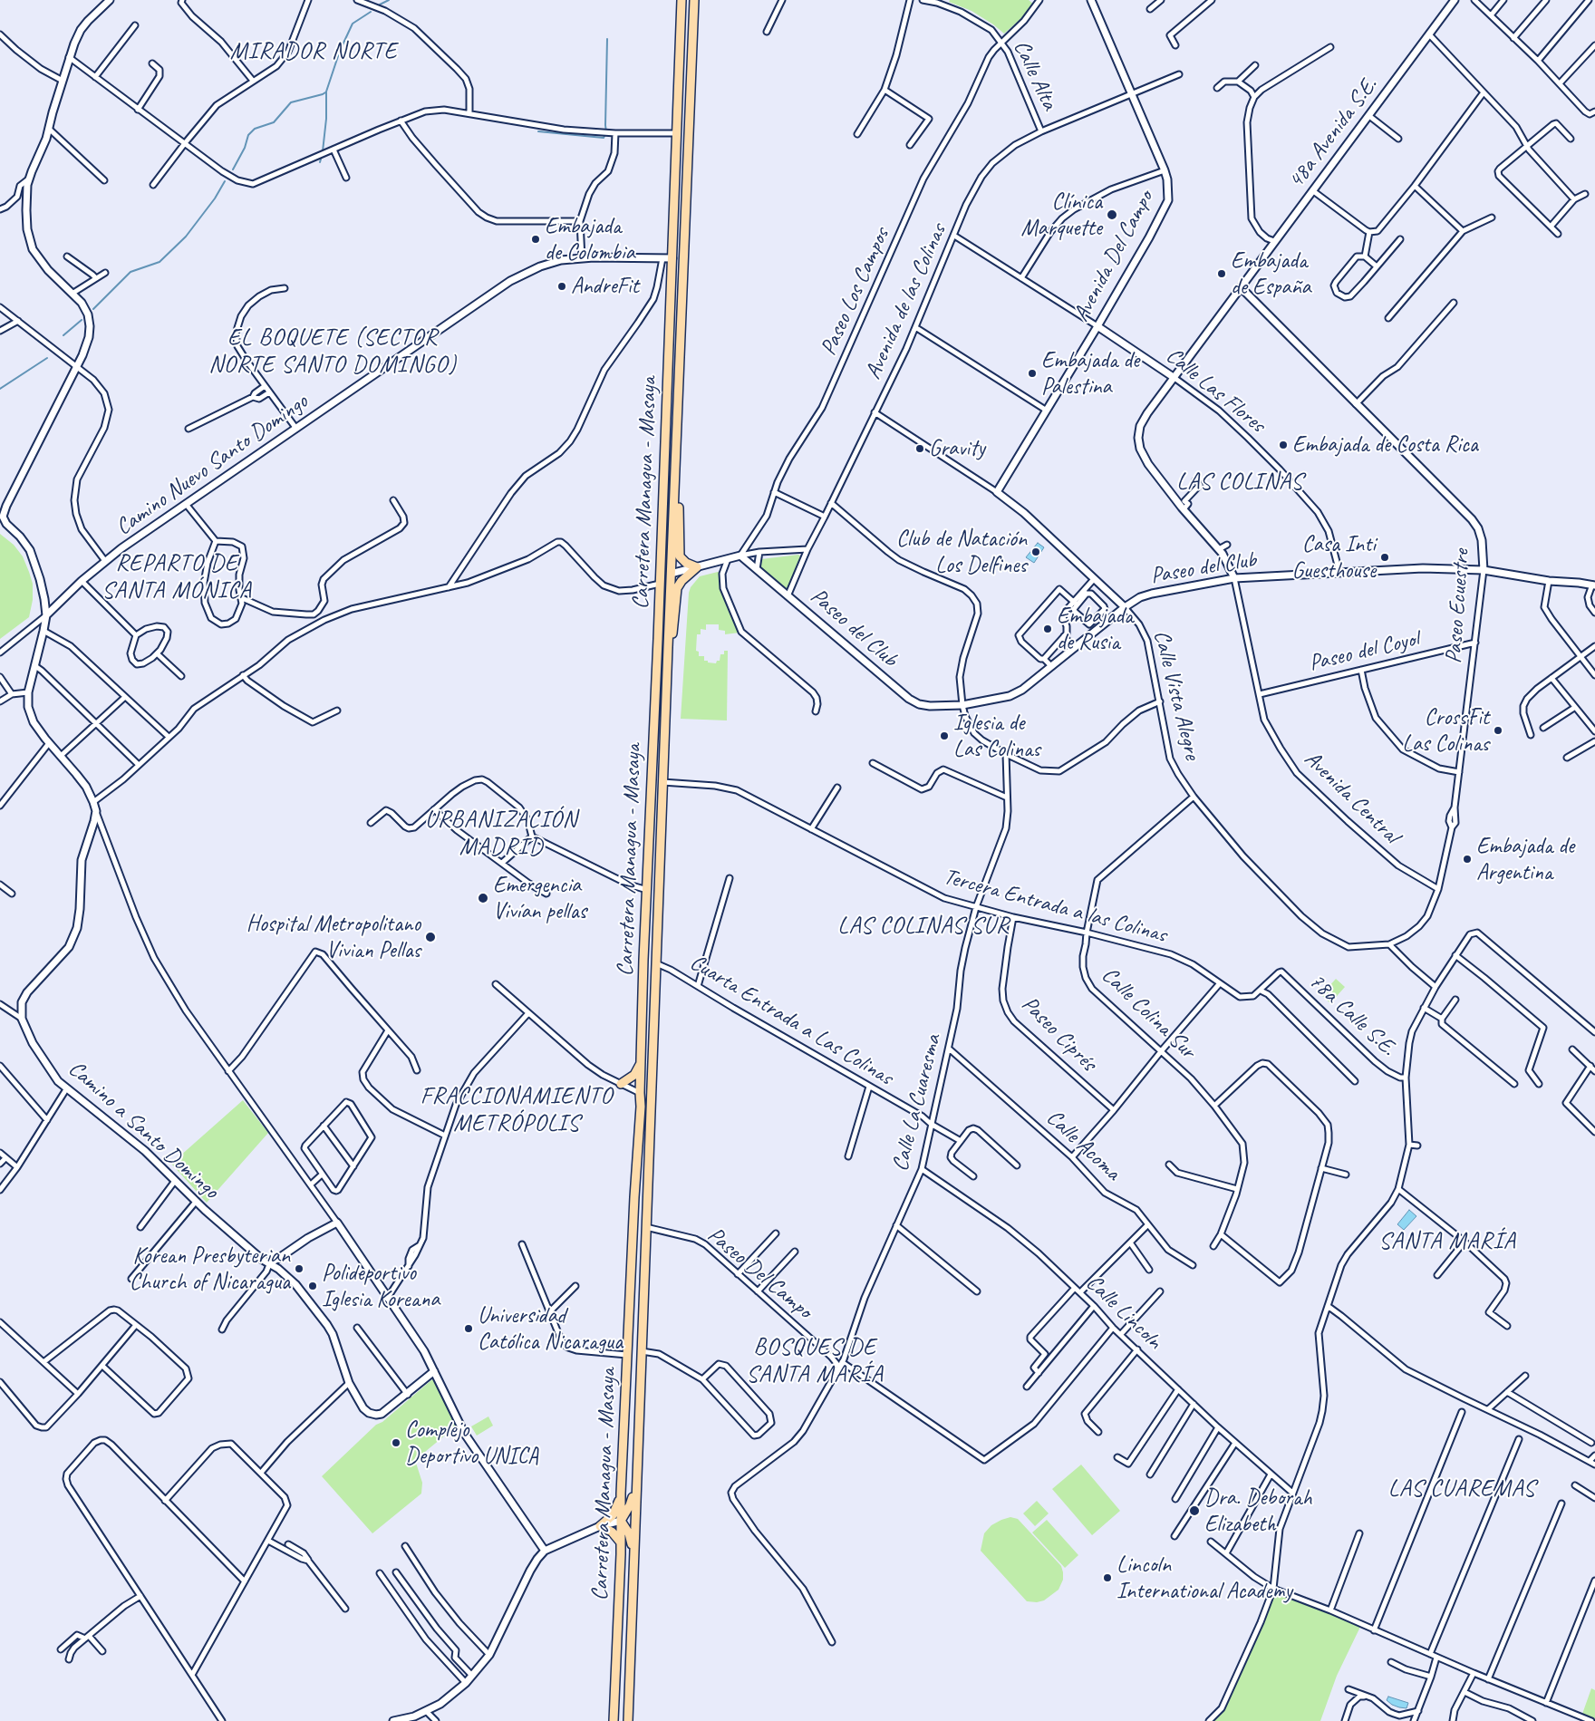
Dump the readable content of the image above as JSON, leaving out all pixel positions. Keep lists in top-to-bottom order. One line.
{"streets":{"highway":["Carretera Managua - Masaya"],"street":["Calle Alta","48a Avenida S.E.","Avenida Del Campo","Paseo Los Campos","Avenida de las Colinas","Calle Las Flores","Camino Nuevo Santo Domingo","Paseo del Club","Paseo Ecuestre","Paseo del Coyol","Calle Vista Alegre","Avenida Central","Tercera Entrada a las Colinas","Calle Colina Sur","78a Calle S.E.","Cuarta Entrada a Las Colinas","Paseo Ciprés","Calle La Cuaresma","Camino a Santo Domingo","Calle Acoma","Paseo Del Campo","Calle Lincoln"]},"crossings":[["Calle Alta","Paseo Los Campos"],["Calle Alta","Avenida de las Colinas"],["48a Avenida S.E.","Calle Las Flores"],["48a Avenida S.E.","Paseo del Club"],["48a Avenida S.E.","Paseo Ecuestre"],["48a Avenida S.E.","Avenida Central"],["Avenida Del Campo","Avenida de las Colinas"],["Avenida Del Campo","Calle Las Flores"],["Avenida Del Campo","Calle Vista Alegre"],["Paseo Los Campos","Paseo del Club"],["Avenida de las Colinas","Calle Las Flores"],["Avenida de las Colinas","Paseo del Club"],["Avenida de las Colinas","Calle Vista Alegre"],["Calle Las Flores","Paseo del Club"],["Camino Nuevo Santo Domingo","Carretera Managua - Masaya"],["Carretera Managua - Masaya","Tercera Entrada a las Colinas"],["Carretera Managua - Masaya","Cuarta Entrada a Las Colinas"],["Carretera Managua - Masaya","Paseo Del Campo"],["Paseo del Club","Paseo Ecuestre"],["Paseo del Club","Calle Vista Alegre"],["Paseo del Club","Avenida Central"],["Paseo Ecuestre","Paseo del Coyol"],["Paseo Ecuestre","Calle Vista Alegre"],["Paseo Ecuestre","Avenida Central"],["Paseo del Coyol","Avenida Central"],["Calle Vista Alegre","Calle Colina Sur"],["Tercera Entrada a las Colinas","Calle Colina Sur"],["Tercera Entrada a las Colinas","78a Calle S.E."],["Tercera Entrada a las Colinas","Paseo Ciprés"],["Tercera Entrada a las Colinas","Calle La Cuaresma"],["Cuarta Entrada a Las Colinas","Calle La Cuaresma"],["Calle La Cuaresma","Calle Acoma"],["Calle La Cuaresma","Paseo Del Campo"],["Calle La Cuaresma","Calle Lincoln"],["Paseo Del Campo","Calle Lincoln"]],"districts":["MIRADOR NORTE","EL BOQUETE (SECTOR NORTE SANTO DOMINGO)","LAS COLINAS","REPARTO DE SANTA MÓNICA","URBANIZACIÓN MADRID","LAS COLINAS SUR","FRACCIONAMIENTO METRÓPOLIS","SANTA MARÍA","BOSQUES DE SANTA MARÍA","LAS CUAREMAS"],"places":["Clínica Marquette","Embajada de Colombia","Embajada de España","AndreFit","Embajada de Palestina","Embajada de Costa Rica","Gravity","Club de Natación Los Delfines","Casa Inti Guesthouse","Embajada de Rusia","CrossFit Las Colinas","Iglesia de Las Colinas","Embajada de Argentina","Emergencia Vivían pellas","Hospital Metropolitano Vivian Pellas","Korean Presbyterian Church of Nicaragua","Polideportivo Iglesia Koreana","Universidad Católica Nicaragua","Complejo Deportivo UNICA","Dra. Deborah Elizabeth","Lincoln International Academy"]}
